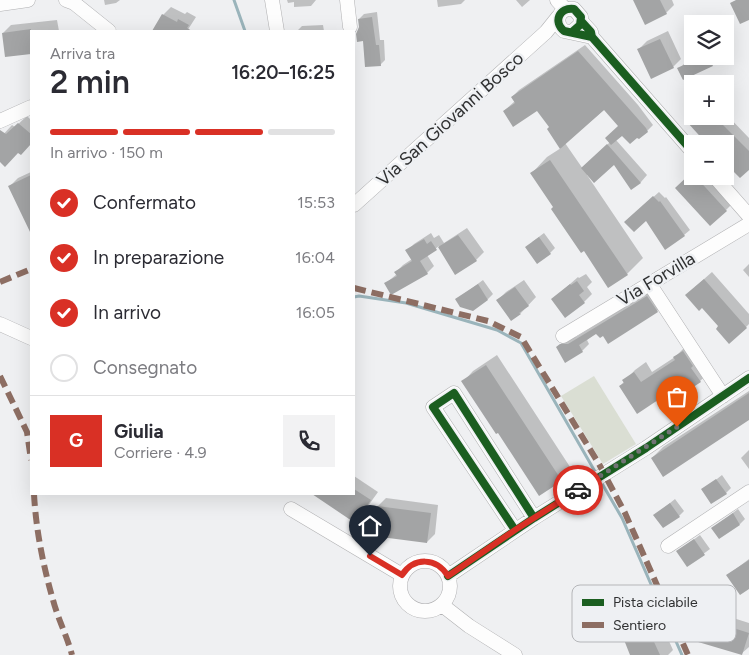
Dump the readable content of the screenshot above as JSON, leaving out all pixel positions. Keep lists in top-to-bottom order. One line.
{"streets":{"street":["Via San Giovanni Bosco","Via Forvilla"]},"legend":["Pista ciclabile","Sentiero"],"page":{"map_buttons":["+","−"],"heading":["2 min","Arriva tra","16:20–16:25"],"panel":["Giulia","Corriere · 4.9"],"bar":"In arrivo · 150 m","list":[["Confermato","15:53"],["In preparazione","16:04"],["In arrivo","16:05"],"Consegnato"],"round":"G"}}
